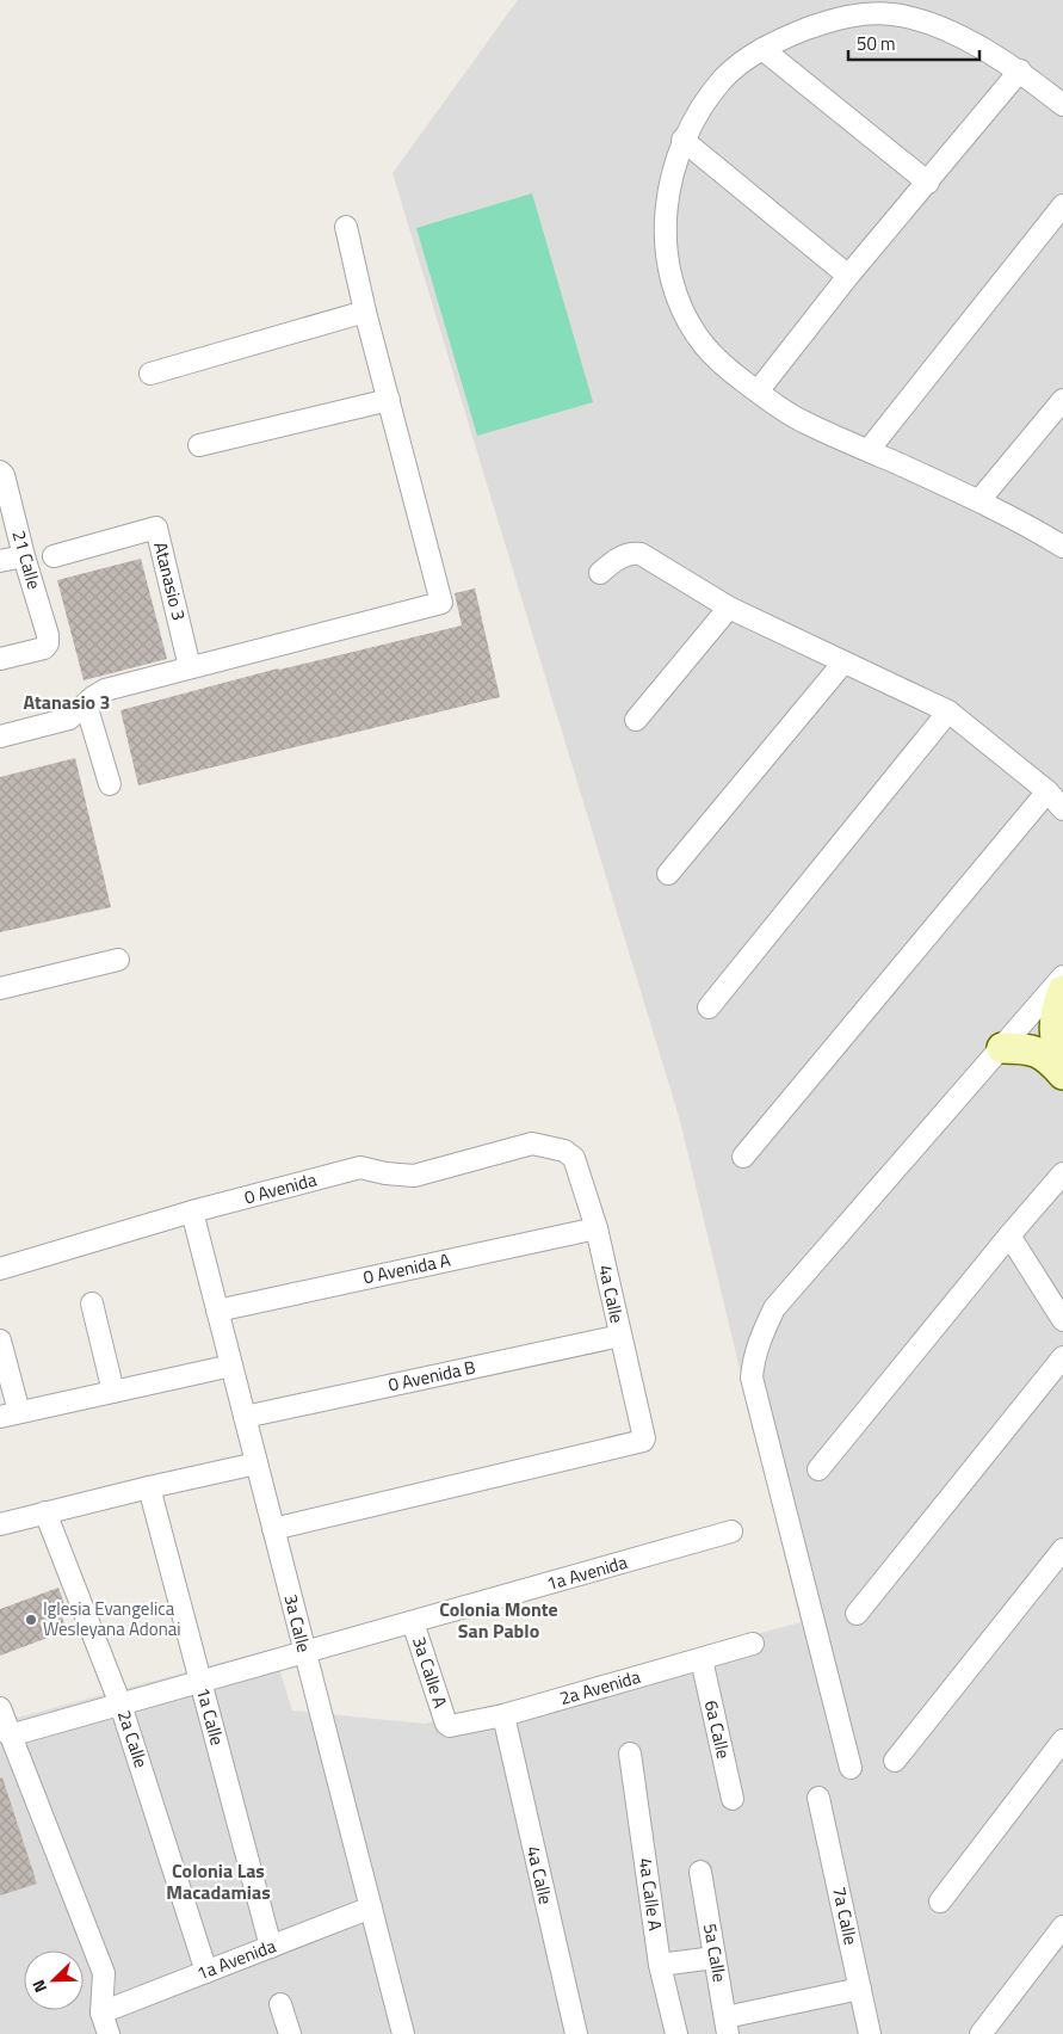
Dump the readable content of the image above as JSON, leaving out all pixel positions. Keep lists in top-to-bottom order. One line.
{"streets":{"street":["21 Calle","Atanasio 3","0 Avenida","0 Avenida A","4a Calle","0 Avenida B","1a Avenida","3a Calle","3a Calle A","2a Avenida","1a Calle","6a Calle","2a Calle","4a Calle A","7a Calle","5a Calle"]},"crossings":[["0 Avenida","4a Calle"],["0 Avenida","3a Calle"],["0 Avenida A","4a Calle"],["0 Avenida A","3a Calle"],["4a Calle","0 Avenida B"],["4a Calle","3a Calle"],["4a Calle","2a Avenida"],["0 Avenida B","3a Calle"],["1a Avenida","3a Calle"],["1a Avenida","3a Calle A"],["1a Avenida","1a Calle"],["1a Avenida","2a Calle"],["3a Calle A","2a Avenida"],["2a Avenida","6a Calle"]],"districts":["Atanasio 3","Colonia Monte San Pablo","Colonia Las Macadamias"],"places":["Iglesia Evangelica Wesleyana Adonai"],"scale_bar":"50 m","north":"bottom left"}
